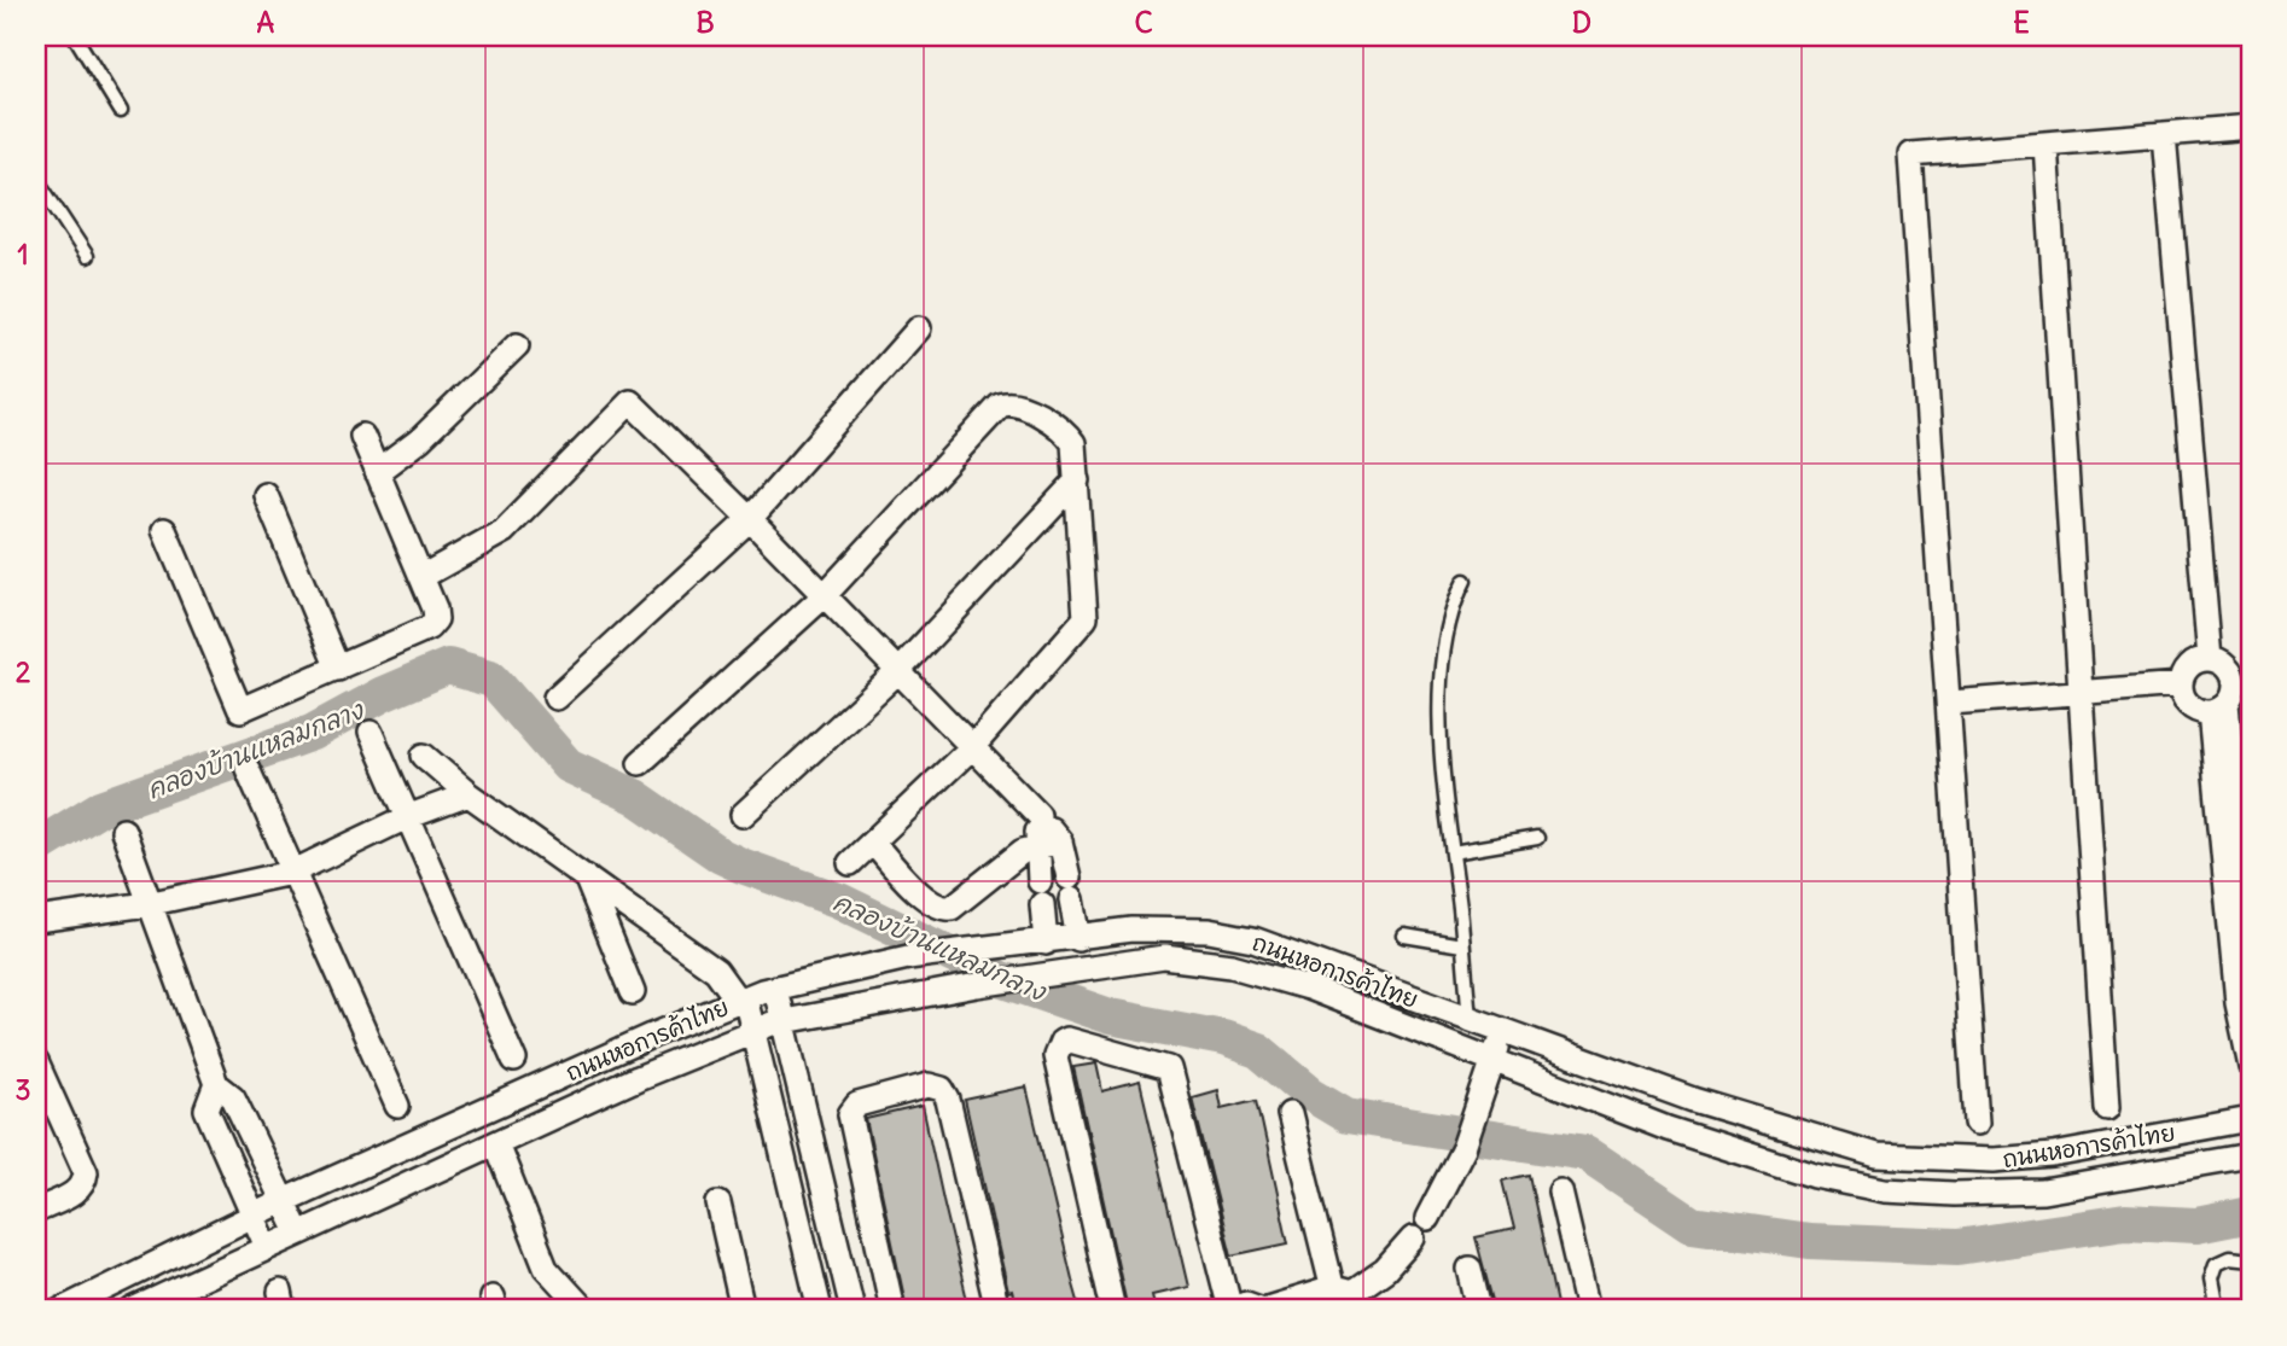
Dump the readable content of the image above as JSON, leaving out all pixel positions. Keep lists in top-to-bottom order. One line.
{"streets":{"street":["ถนนหอการค้าไทย"]},"water":["คลองบ้านแหลมกลาง"],"grid":{"columns":["A","B","C","D","E"],"rows":["1","2","3"]}}
